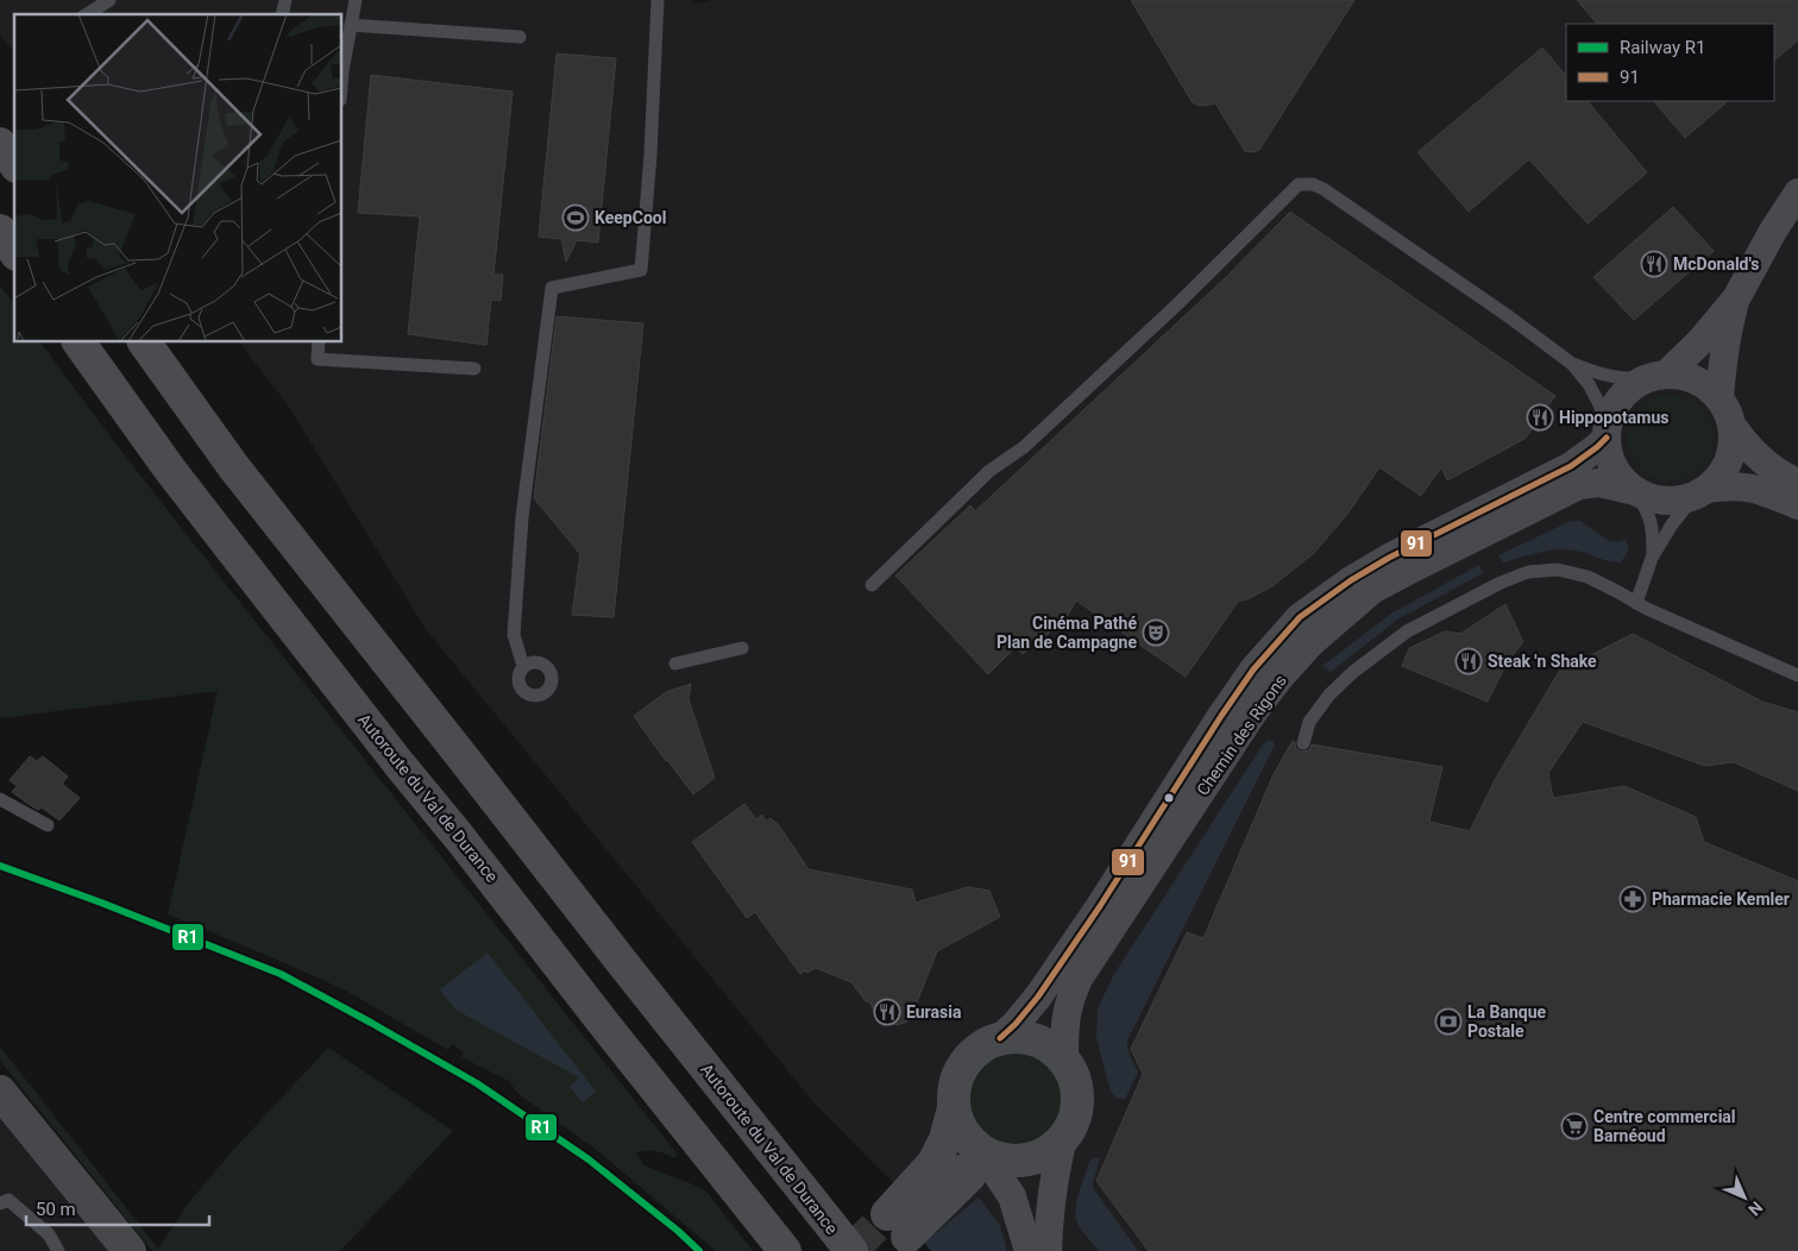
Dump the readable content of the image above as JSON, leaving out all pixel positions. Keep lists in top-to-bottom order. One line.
{"streets":{"highway":["Autoroute du Val de Durance"],"street":["Chemin des Rigons"]},"places":{"sports":["KeepCool"],"restaurant":["McDonald's","Hippopotamus","Steak 'n Shake","Eurasia"],"theatre":["Cinéma Pathé Plan de Campagne"],"pharmacy":["Pharmacie Kemler"],"bank":["La Banque Postale"],"supermarket":["Centre commercial Barnéoud"]},"lines":["transit line 91","rail line R1"],"legend":["Railway R1","91"],"scale_bar":"50 m","north":"bottom right"}
